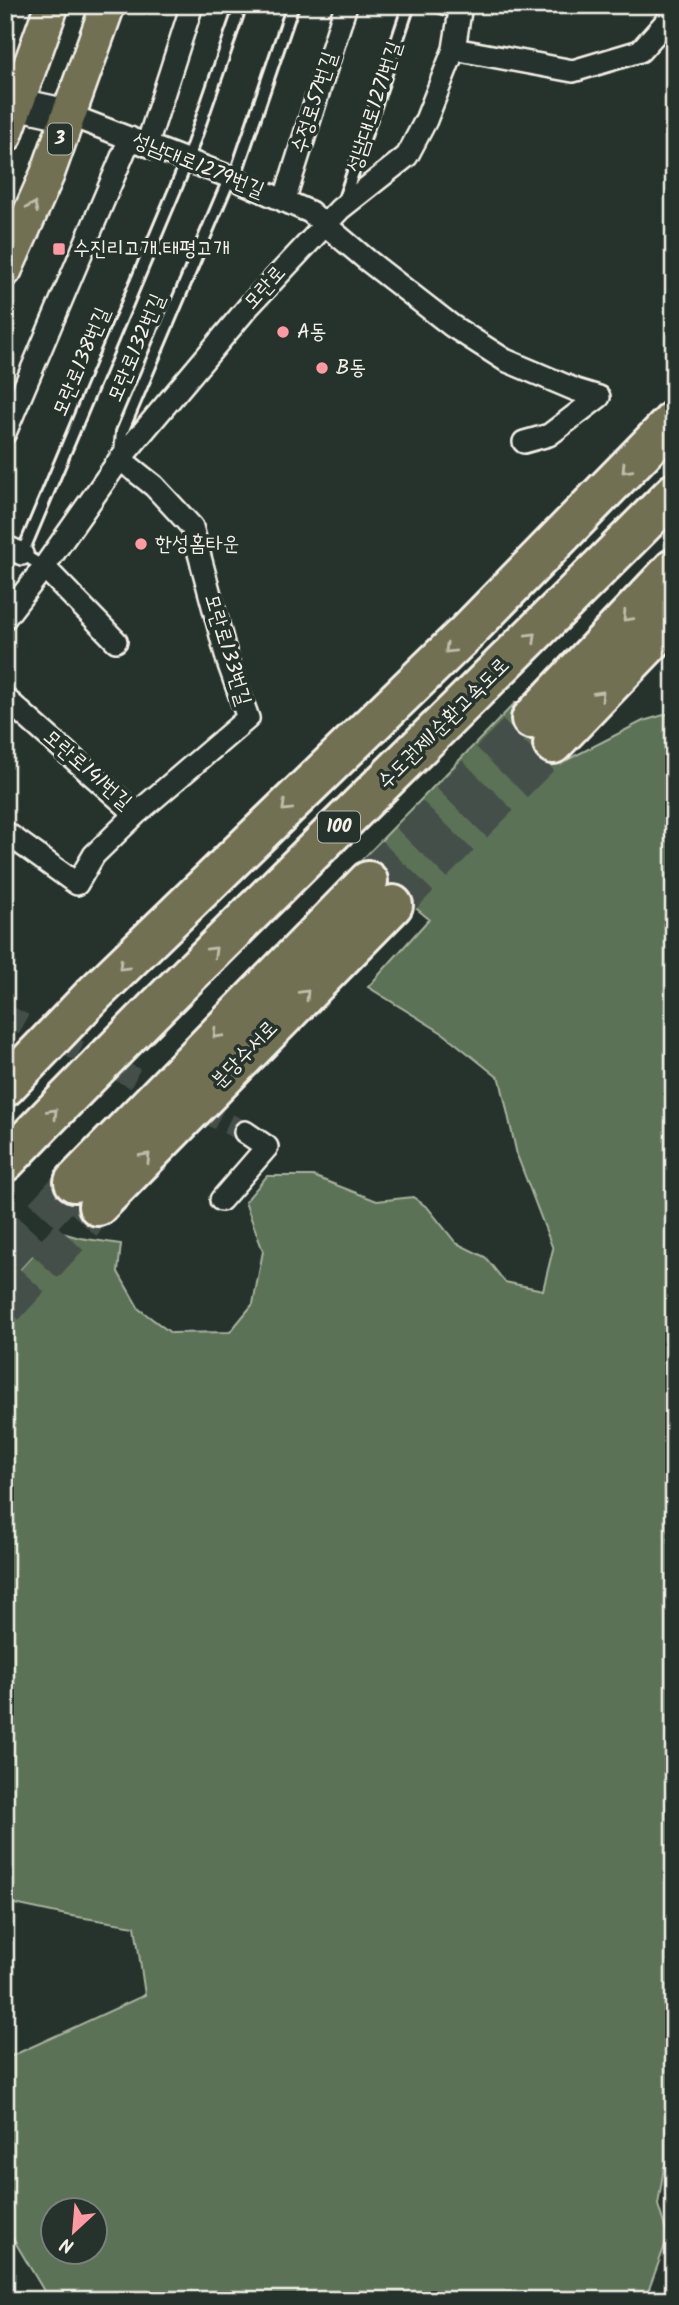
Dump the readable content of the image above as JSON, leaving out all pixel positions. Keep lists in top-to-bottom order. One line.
{"streets":{"highway":["수도권제1순환고속도로","100","분당수서로"],"main road":["3"],"street":["수정로57번길","성남대로1279번길","모란로","모란로133번길","모란로141번길"],"lane":["성남대로1271번길","모란로132번길","모란로138번길"]},"crossings":[["수정로57번길","성남대로1279번길"],["성남대로1271번길","모란로"],["3","성남대로1279번길"],["성남대로1279번길","모란로"],["성남대로1279번길","모란로132번길"],["성남대로1279번길","모란로138번길"],["모란로","모란로132번길"],["모란로","모란로138번길"],["모란로","모란로133번길"],["모란로132번길","모란로133번길"],["모란로133번길","모란로141번길"]],"places":{"transit":["수진리고개.태평고개"],"other":["A동","B동","한성홈타운"]},"north":"bottom left"}
